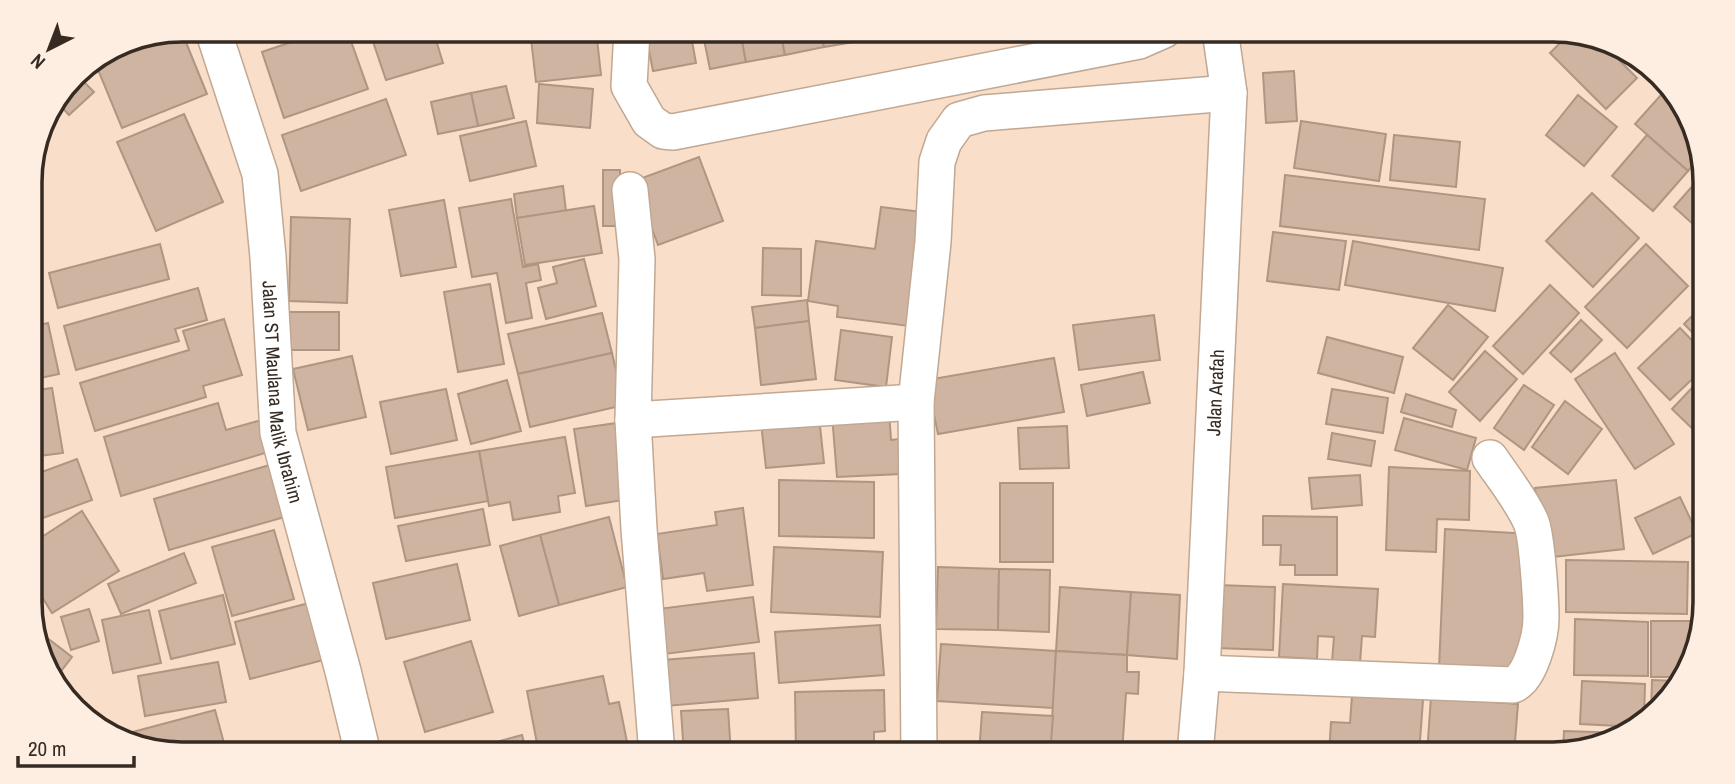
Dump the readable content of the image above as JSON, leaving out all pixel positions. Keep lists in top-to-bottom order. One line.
{"streets":{"street":["Jalan ST Maulana Malik Ibrahim","Jalan Arafah"]},"scale_bar":"20 m","north":"bottom left"}
